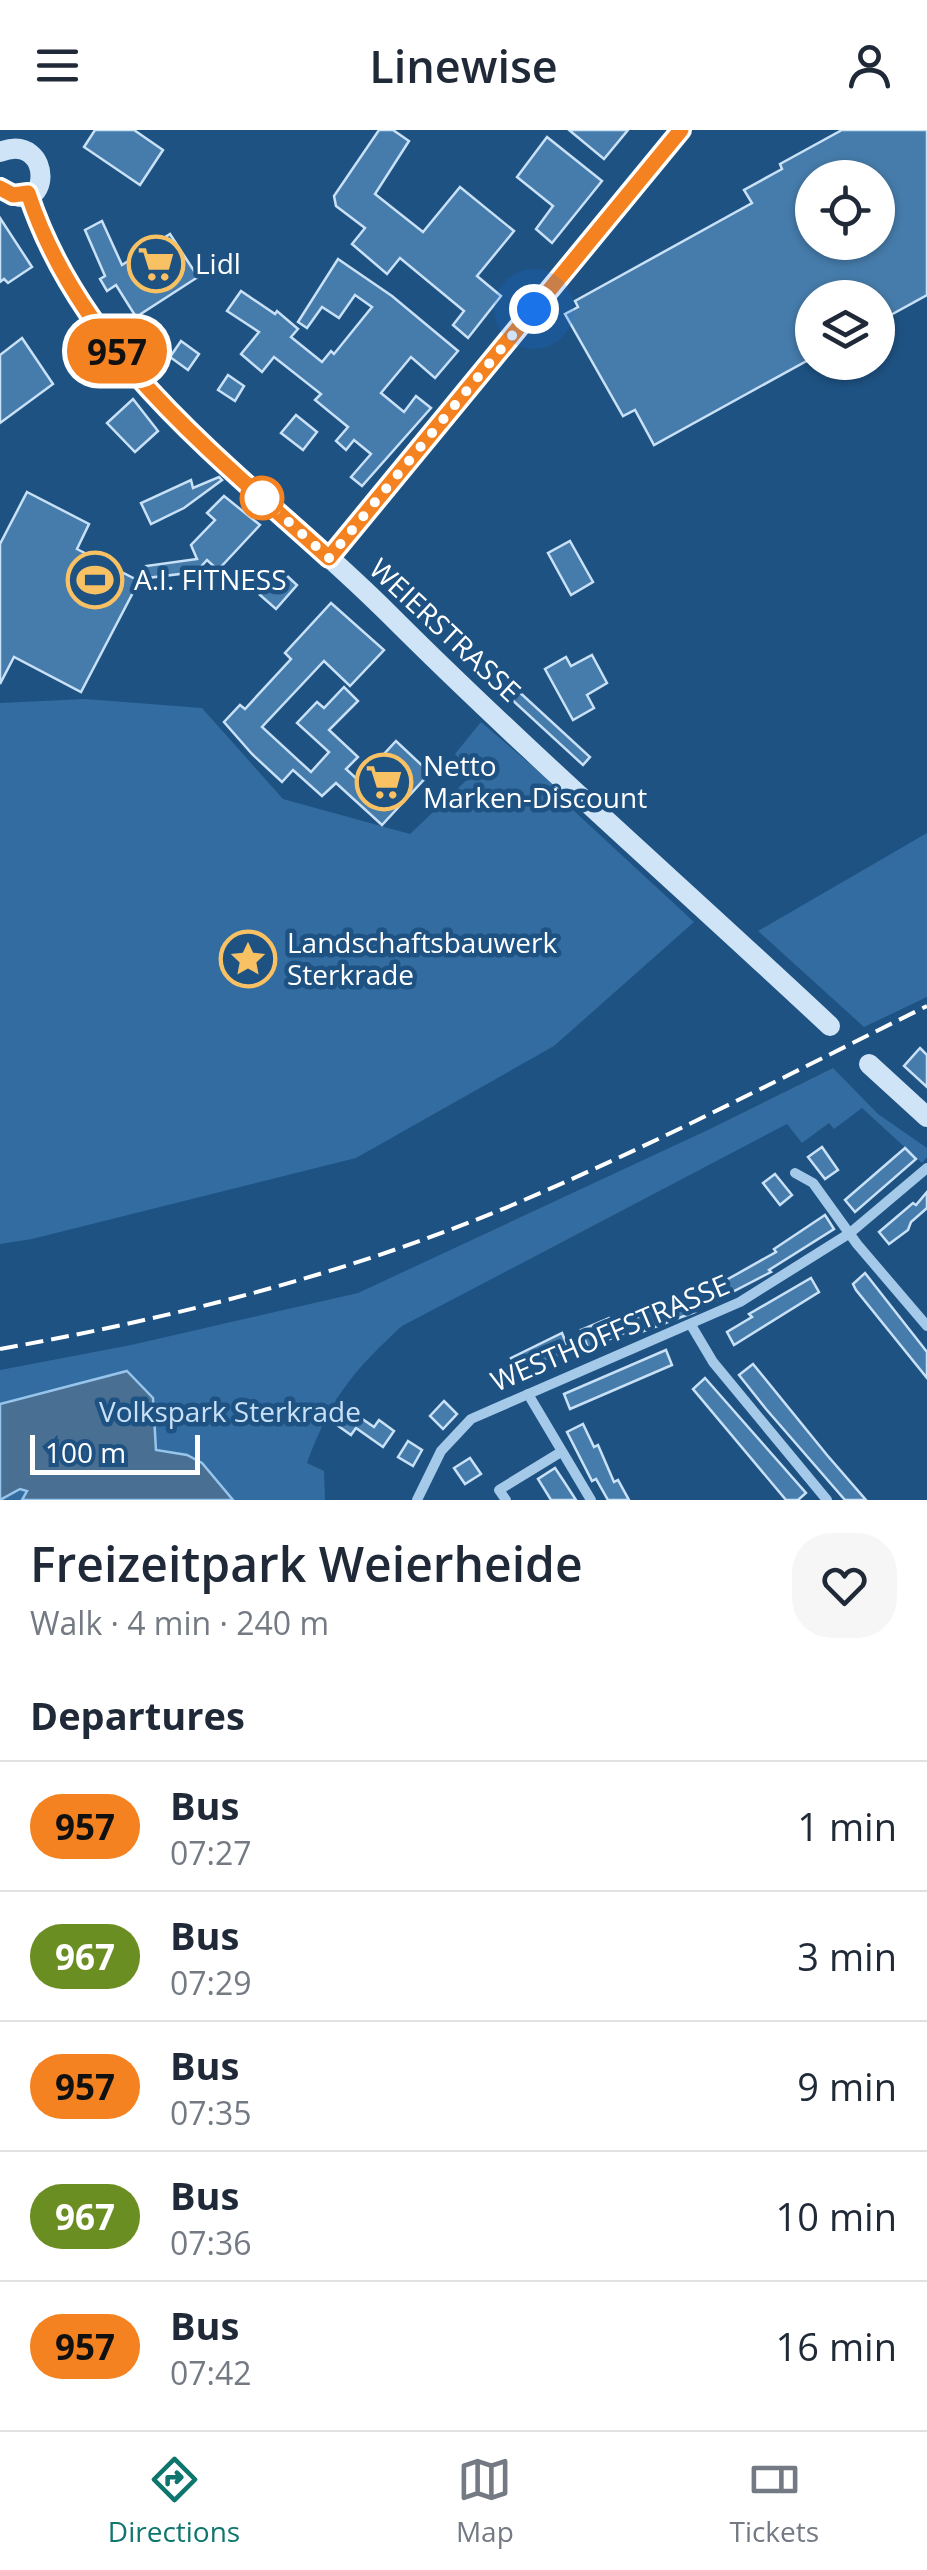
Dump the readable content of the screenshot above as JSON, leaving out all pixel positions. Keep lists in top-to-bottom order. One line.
{"streets":{"main road":["WEIERSTRASSE"],"street":["WESTHOFFSTRASSE"]},"parks":["Volkspark Sterkrade"],"places":{"supermarket":["Lidl","Netto Marken-Discount"],"sports":["A.I. FITNESS"],"place":["Landschaftsbauwerk Sterkrade"]},"lines":["bus line 957"],"scale_bar":"100 m","page":{"header":"Linewise","on_map":"957","scale":"100 m","heading":[["Freizeitpark Weierheide","Walk · 4 min · 240 m"],"Departures"],"list":[{"mark":"957","name":"Bus","note":"07:27","value":"1 min"},{"mark":"967","name":"Bus","note":"07:29","value":"3 min"},{"mark":"957","name":"Bus","note":"07:35","value":"9 min"},{"mark":"967","name":"Bus","note":"07:36","value":"10 min"},{"mark":"957","name":"Bus","note":"07:42","value":"16 min"}],"tabs":["Directions","Map","Tickets"]}}
